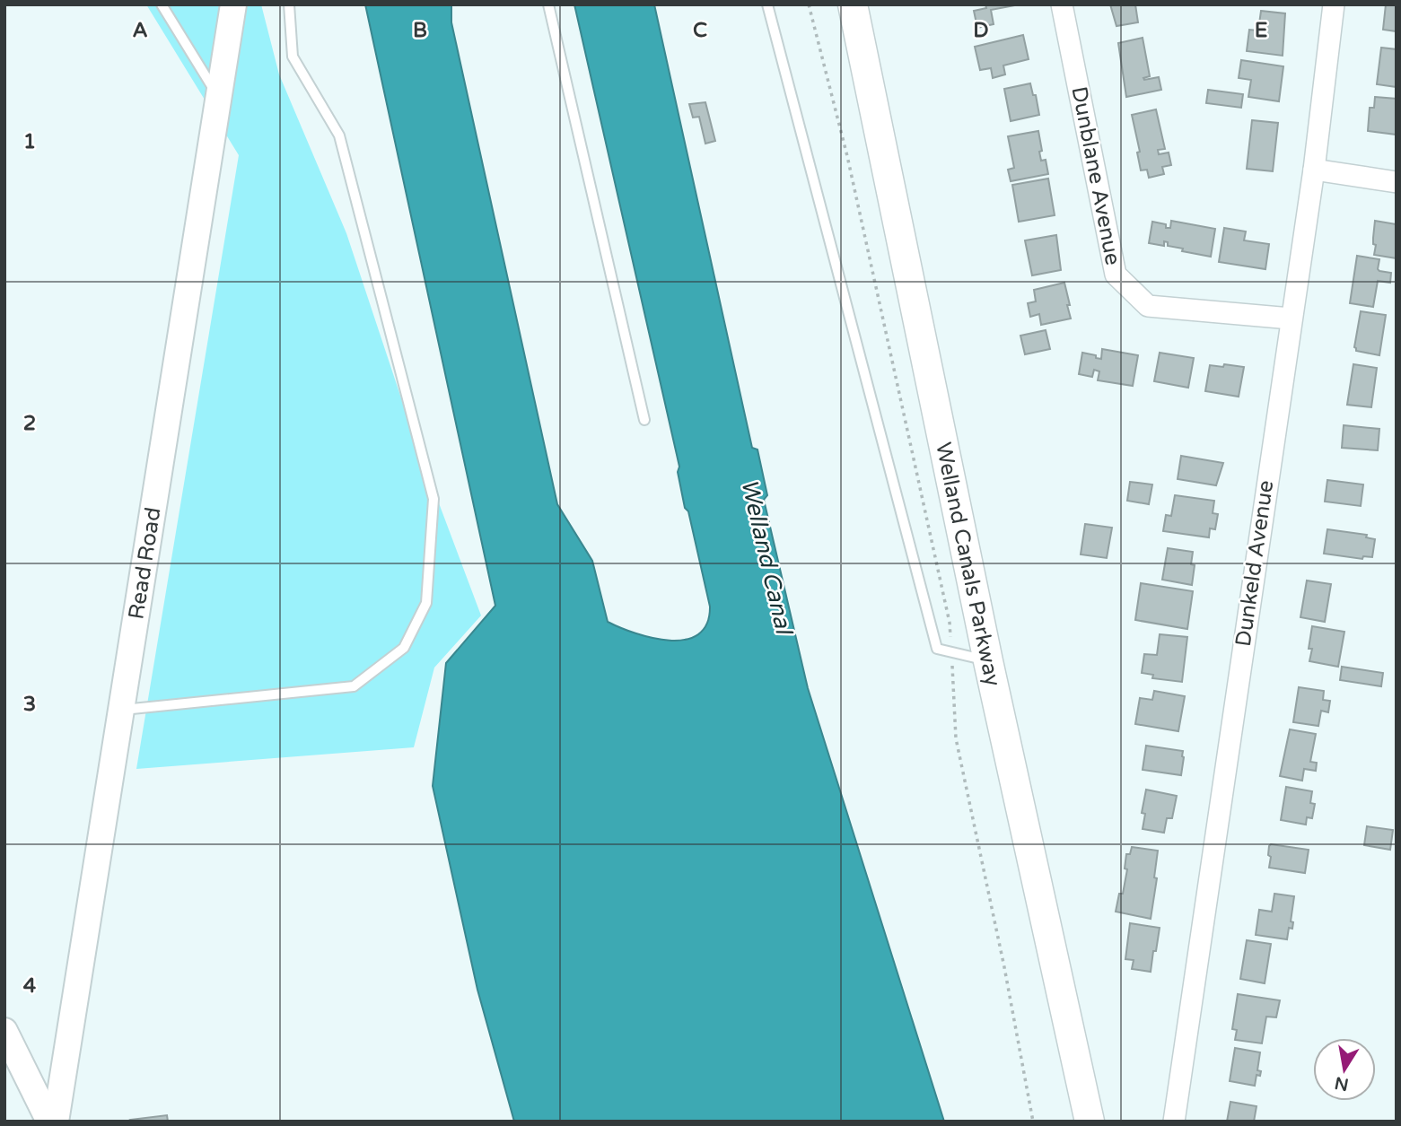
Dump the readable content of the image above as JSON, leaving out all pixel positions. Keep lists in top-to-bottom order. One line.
{"streets":{"main road":["Welland Canals Parkway"],"street":["Dunblane Avenue","Read Road","Dunkeld Avenue"]},"crossings":[["Dunblane Avenue","Dunkeld Avenue"]],"water":["Welland Canal"],"north":"bottom","grid":{"columns":["A","B","C","D","E"],"rows":["1","2","3","4"]}}
